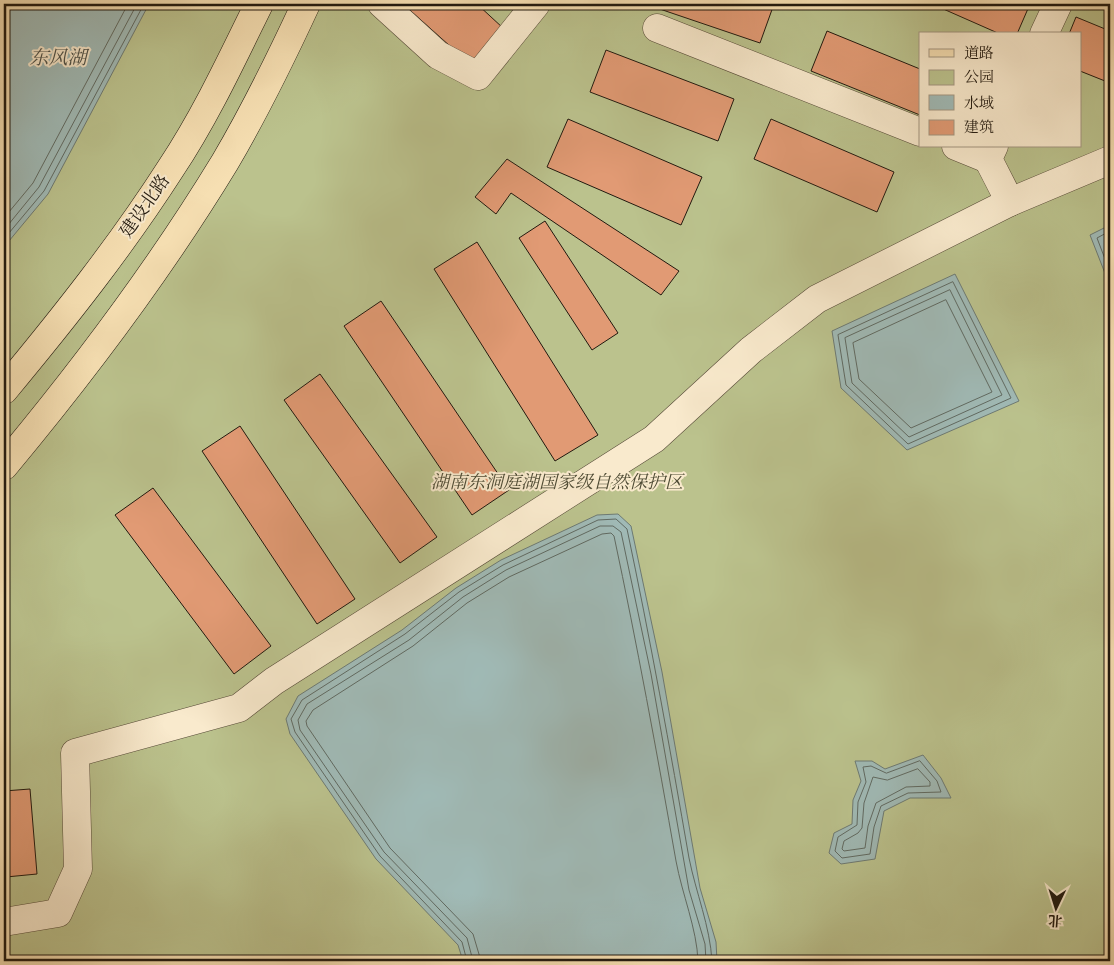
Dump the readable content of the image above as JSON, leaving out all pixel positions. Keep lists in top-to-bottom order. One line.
{"streets":{"main road":["建设北路"]},"water":["东风湖"],"parks":["湖南东洞庭湖国家级自然保护区"],"legend":["道路","公园","水域","建筑"],"north":"bottom"}
